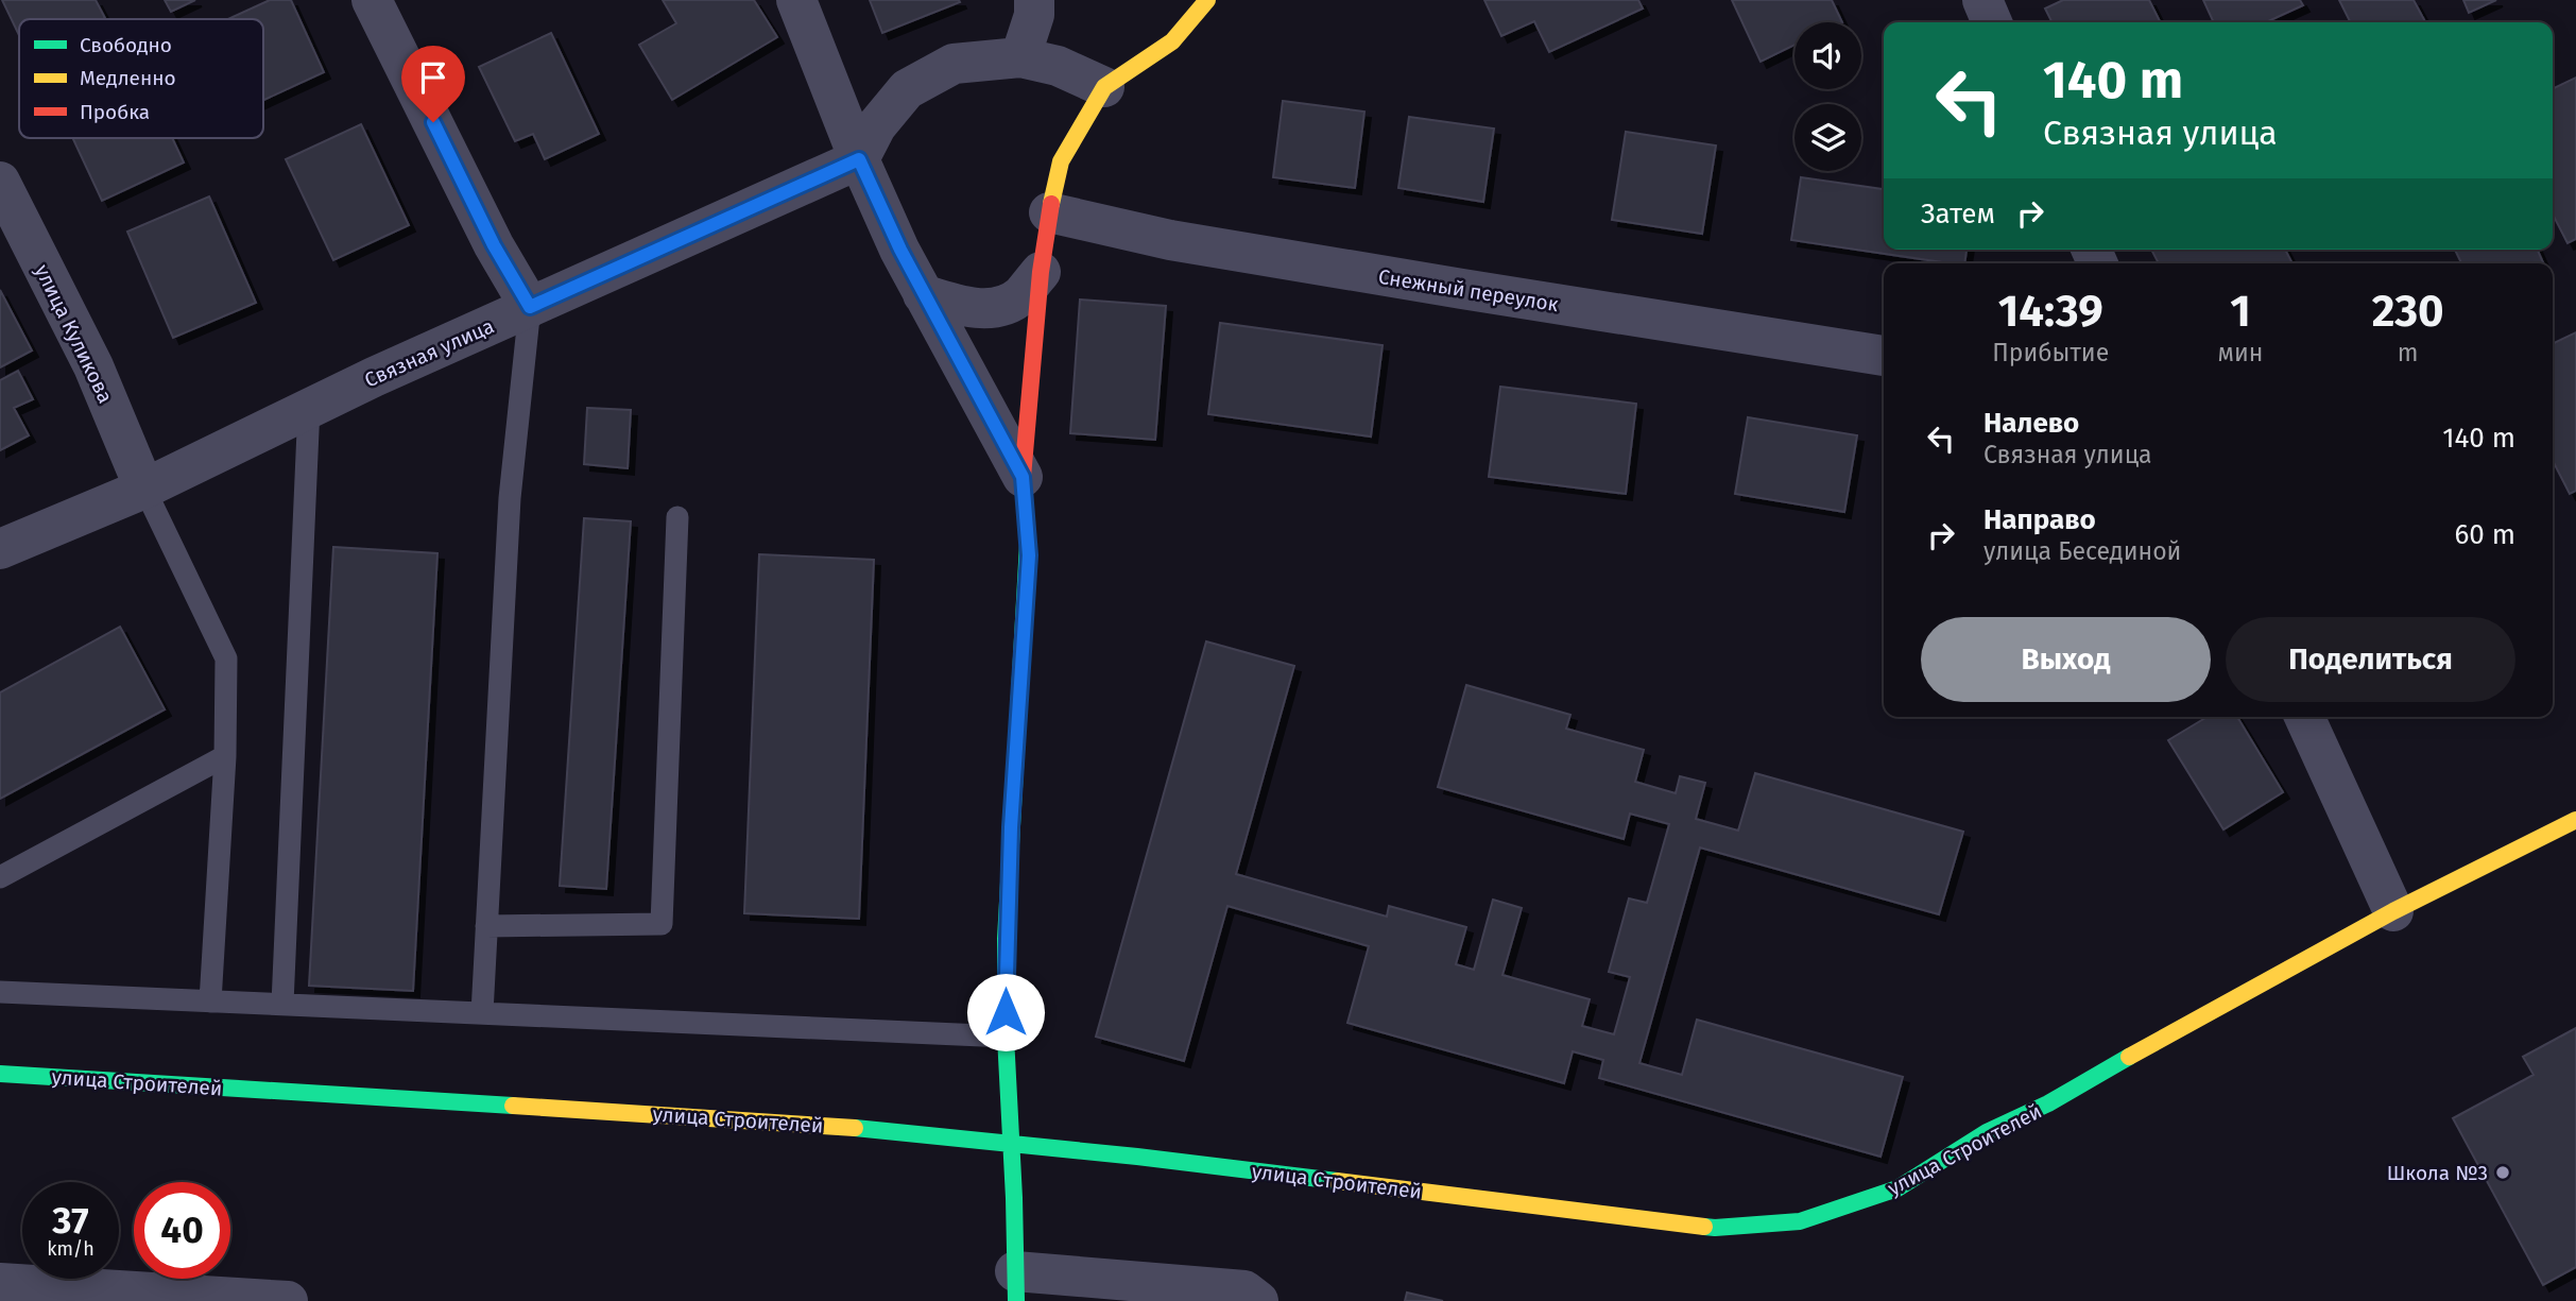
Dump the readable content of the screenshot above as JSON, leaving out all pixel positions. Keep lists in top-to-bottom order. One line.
{"streets":{"street":["Снежный переулок","улица Куликова","Связная улица","улица Строителей"]},"crossings":[["улица Куликова","Связная улица"]],"places":["Школа №3"],"legend":["Свободно","Медленно","Пробка"],"page":{"turn":["140 m","Связная улица"],"then":"Затем","eta":["14:39","Прибытие","1","мин","230","m"],"list":[{"name":"Налево","note":"Связная улица","value":"140 m"},{"name":"Направо","note":"улица Бесединой","value":"60 m"}],"buttons":["Выход","Поделиться"],"speed":"37 km/h","limit":"40"}}
